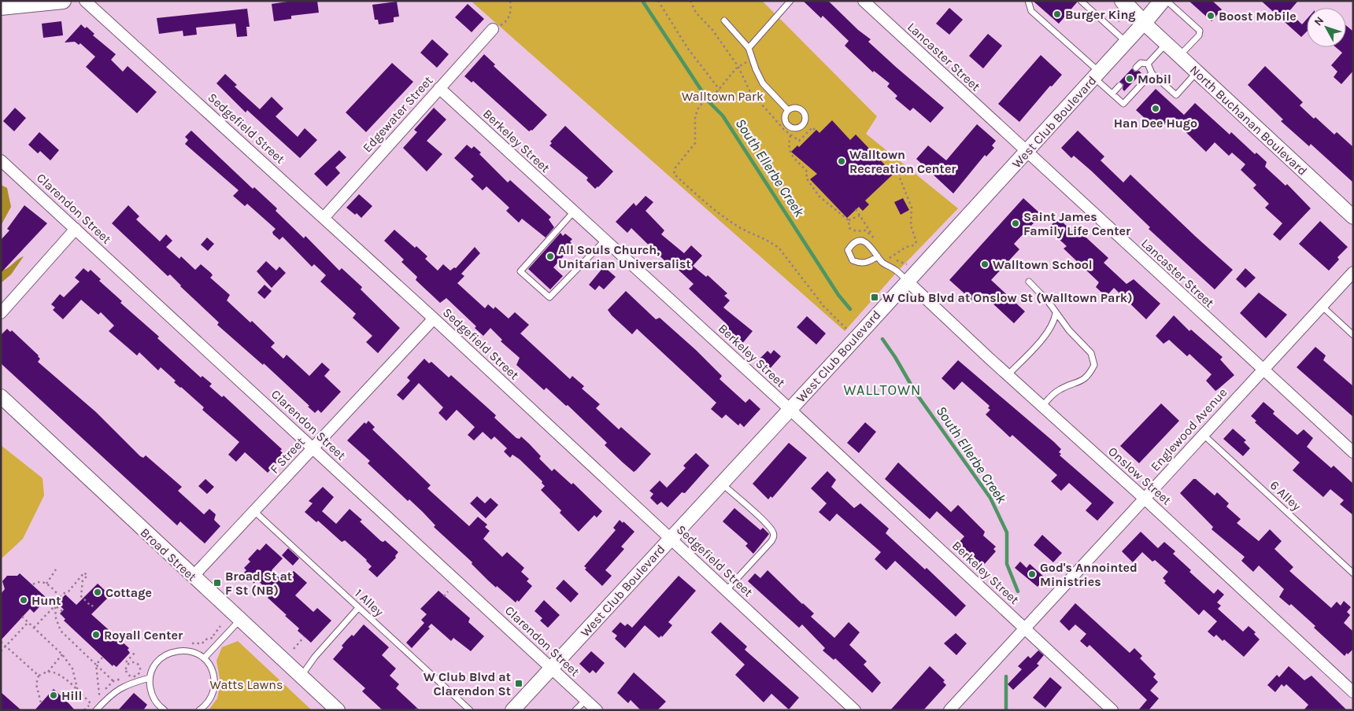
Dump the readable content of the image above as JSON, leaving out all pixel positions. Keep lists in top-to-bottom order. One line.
{"streets":{"main road":["West Club Boulevard"],"street":["Lancaster Street","Edgewater Street","North Buchanan Boulevard","Sedgefield Street","Berkeley Street","Clarendon Street","Englewood Avenue","F Street","Onslow Street","Broad Street"],"lane":["6 Alley","1 Alley"]},"crossings":[["Lancaster Street","West Club Boulevard"],["Lancaster Street","Englewood Avenue"],["Edgewater Street","Sedgefield Street"],["Edgewater Street","Berkeley Street"],["North Buchanan Boulevard","West Club Boulevard"],["West Club Boulevard","Sedgefield Street"],["West Club Boulevard","Berkeley Street"],["West Club Boulevard","Clarendon Street"],["West Club Boulevard","Onslow Street"],["Sedgefield Street","F Street"],["Berkeley Street","Englewood Avenue"],["Clarendon Street","F Street"],["Englewood Avenue","Onslow Street"],["Englewood Avenue","6 Alley"],["F Street","Broad Street"],["F Street","1 Alley"]],"districts":["WALLTOWN"],"water":["South Ellerbe Creek"],"parks":["Walltown Park","Watts Lawns"],"places":{"other":["Burger King","Boost Mobile","Mobil","Han Dee Hugo","Walltown Recreation Center","Saint James Family Life Center","All Souls Church, Unitarian Universalist","Walltown School","God's Annointed Ministries","Cottage","Hunt","Royall Center","Hill"],"transit":["W Club Blvd at Onslow St (Walltown Park)","Broad St at F St (NB)","W Club Blvd at Clarendon St"]},"north":"top left"}
